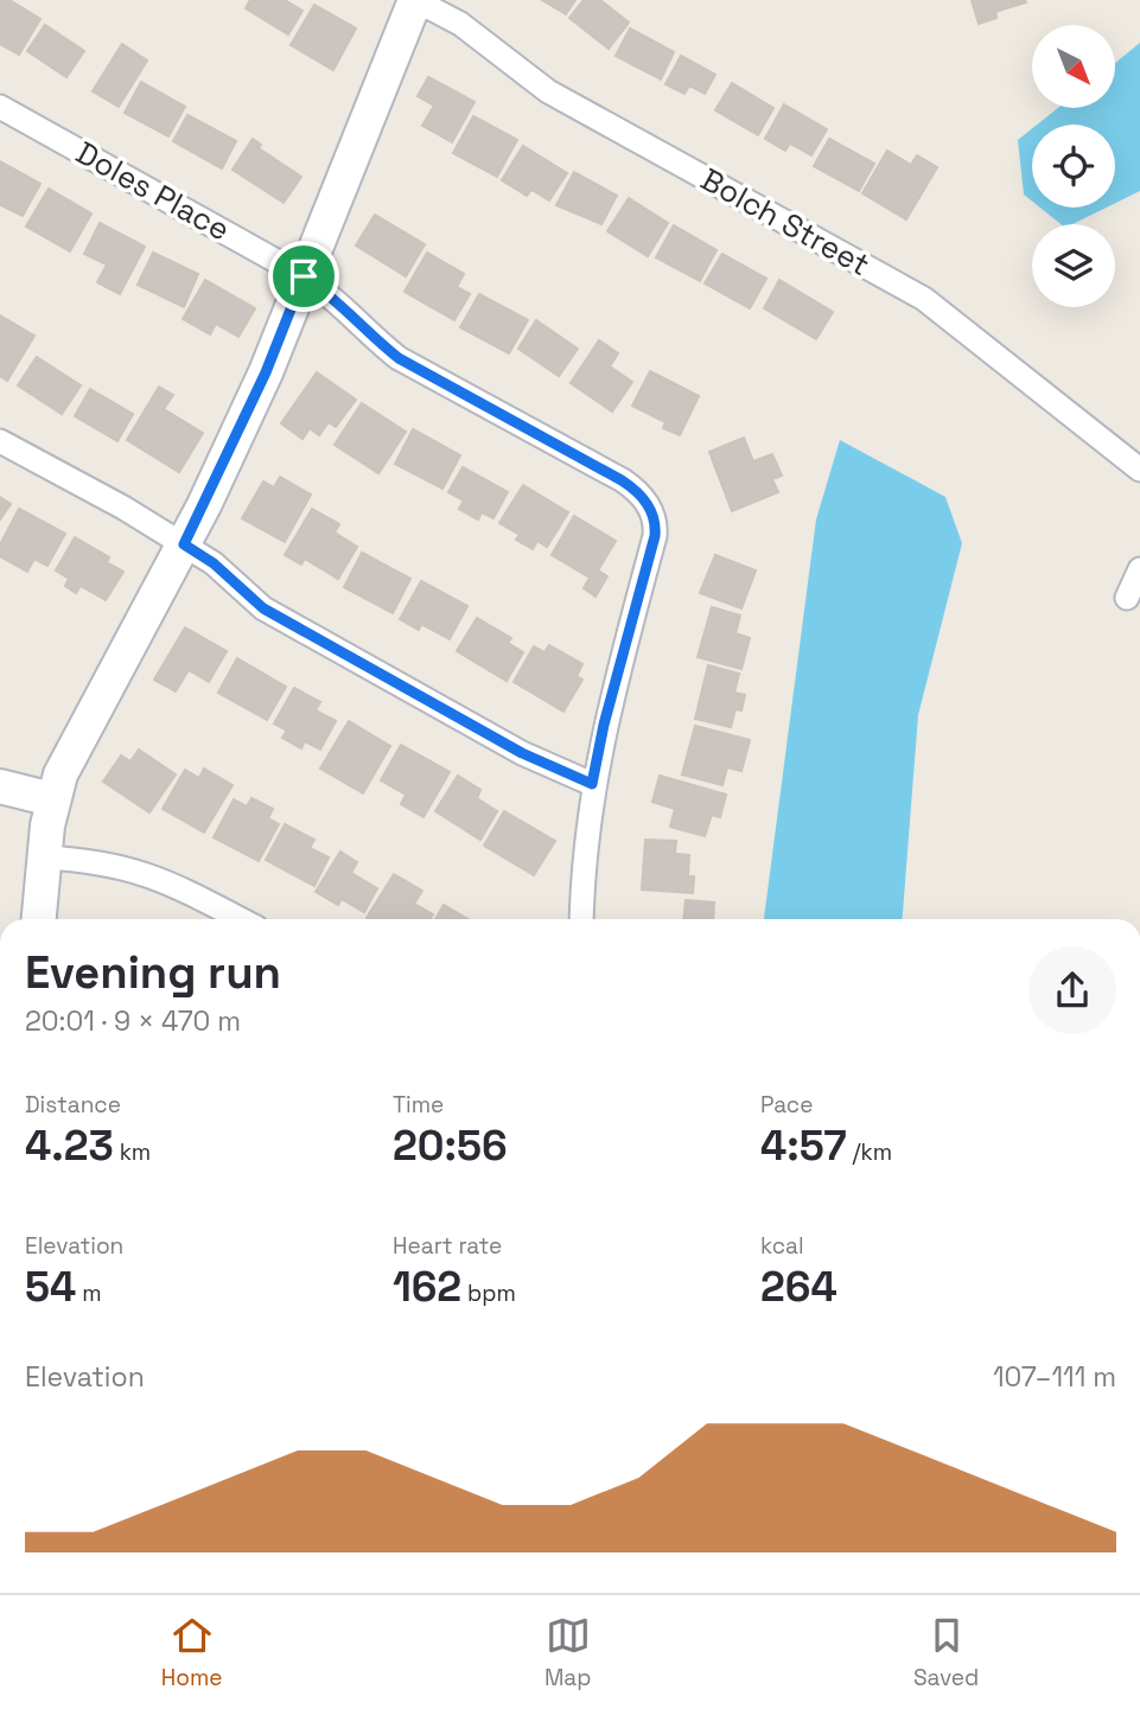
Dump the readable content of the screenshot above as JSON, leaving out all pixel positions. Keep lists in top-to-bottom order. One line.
{"streets":{"street":["Doles Place","Bolch Street"]},"north":"bottom right","page":{"heading":["Evening run","20:01 · 9 × 470 m"],"stats":[["Distance","4.23 km"],["Time","20:56"],["Pace","4:57 /km"],["Elevation","54 m"],["Heart rate","162 bpm"],["kcal","264"]],"chart":["Elevation","107–111 m"],"tabs":["Home","Map","Saved"]}}
